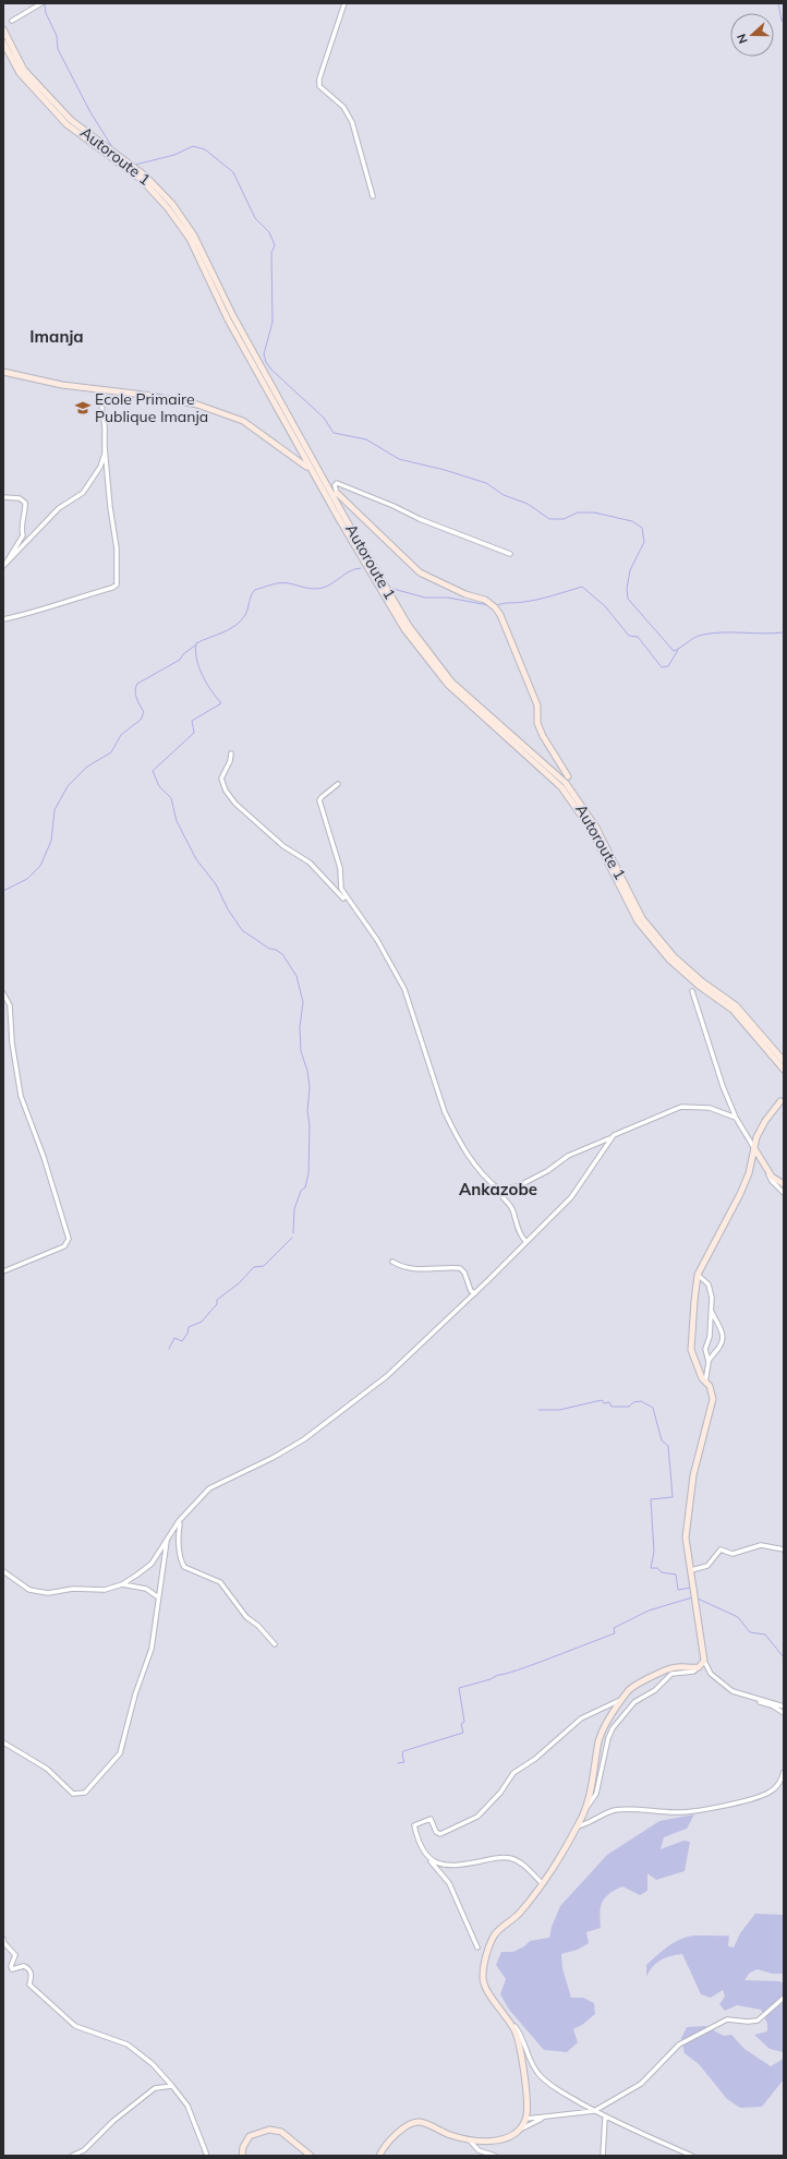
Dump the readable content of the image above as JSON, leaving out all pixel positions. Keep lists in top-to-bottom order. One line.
{"streets":{"main road":["Autoroute 1"]},"districts":["Imanja","Ankazobe"],"places":{"school or university":["Ecole Primaire Publique Imanja"]},"north":"left"}
